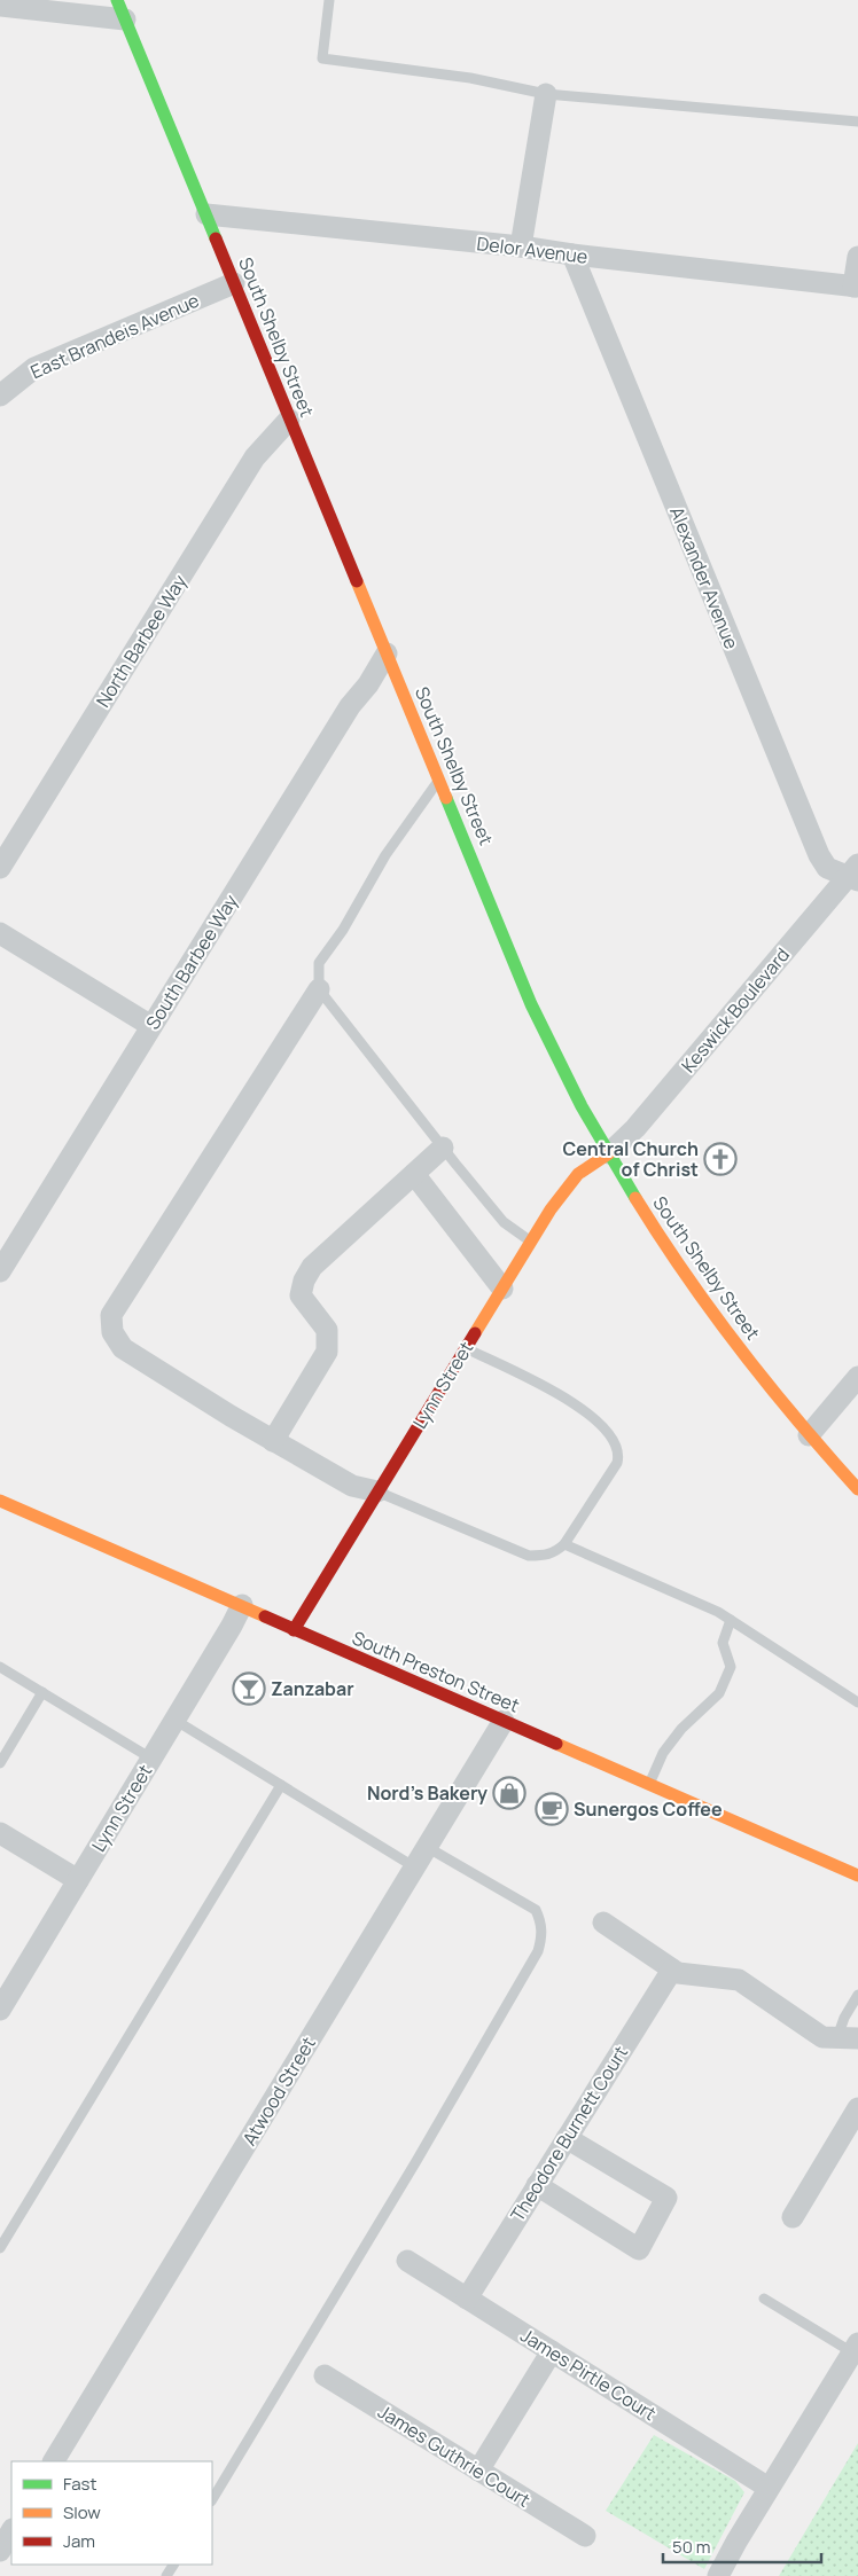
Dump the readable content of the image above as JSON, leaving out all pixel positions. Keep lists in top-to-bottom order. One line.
{"streets":{"main road":["South Shelby Street","Lynn Street","South Preston Street"],"street":["Delor Avenue","East Brandeis Avenue","Alexander Avenue","North Barbee Way","South Barbee Way","Keswick Boulevard","Atwood Street","Theodore Burnett Court","James Pirtle Court","James Guthrie Court"]},"crossings":[["Delor Avenue","South Shelby Street"],["Delor Avenue","Alexander Avenue"],["East Brandeis Avenue","South Shelby Street"],["South Shelby Street","North Barbee Way"],["South Shelby Street","South Barbee Way"],["South Shelby Street","Keswick Boulevard"],["South Shelby Street","Lynn Street"],["Alexander Avenue","Keswick Boulevard"],["Keswick Boulevard","Lynn Street"],["Lynn Street","South Preston Street"],["South Preston Street","Atwood Street"],["Theodore Burnett Court","James Pirtle Court"]],"places":{"church":["Central Church of Christ"],"bar":["Zanzabar"],"shop":["Nord's Bakery"],"cafe":["Sunergos Coffee"]},"legend":["Fast","Slow","Jam"],"scale_bar":"50 m"}
